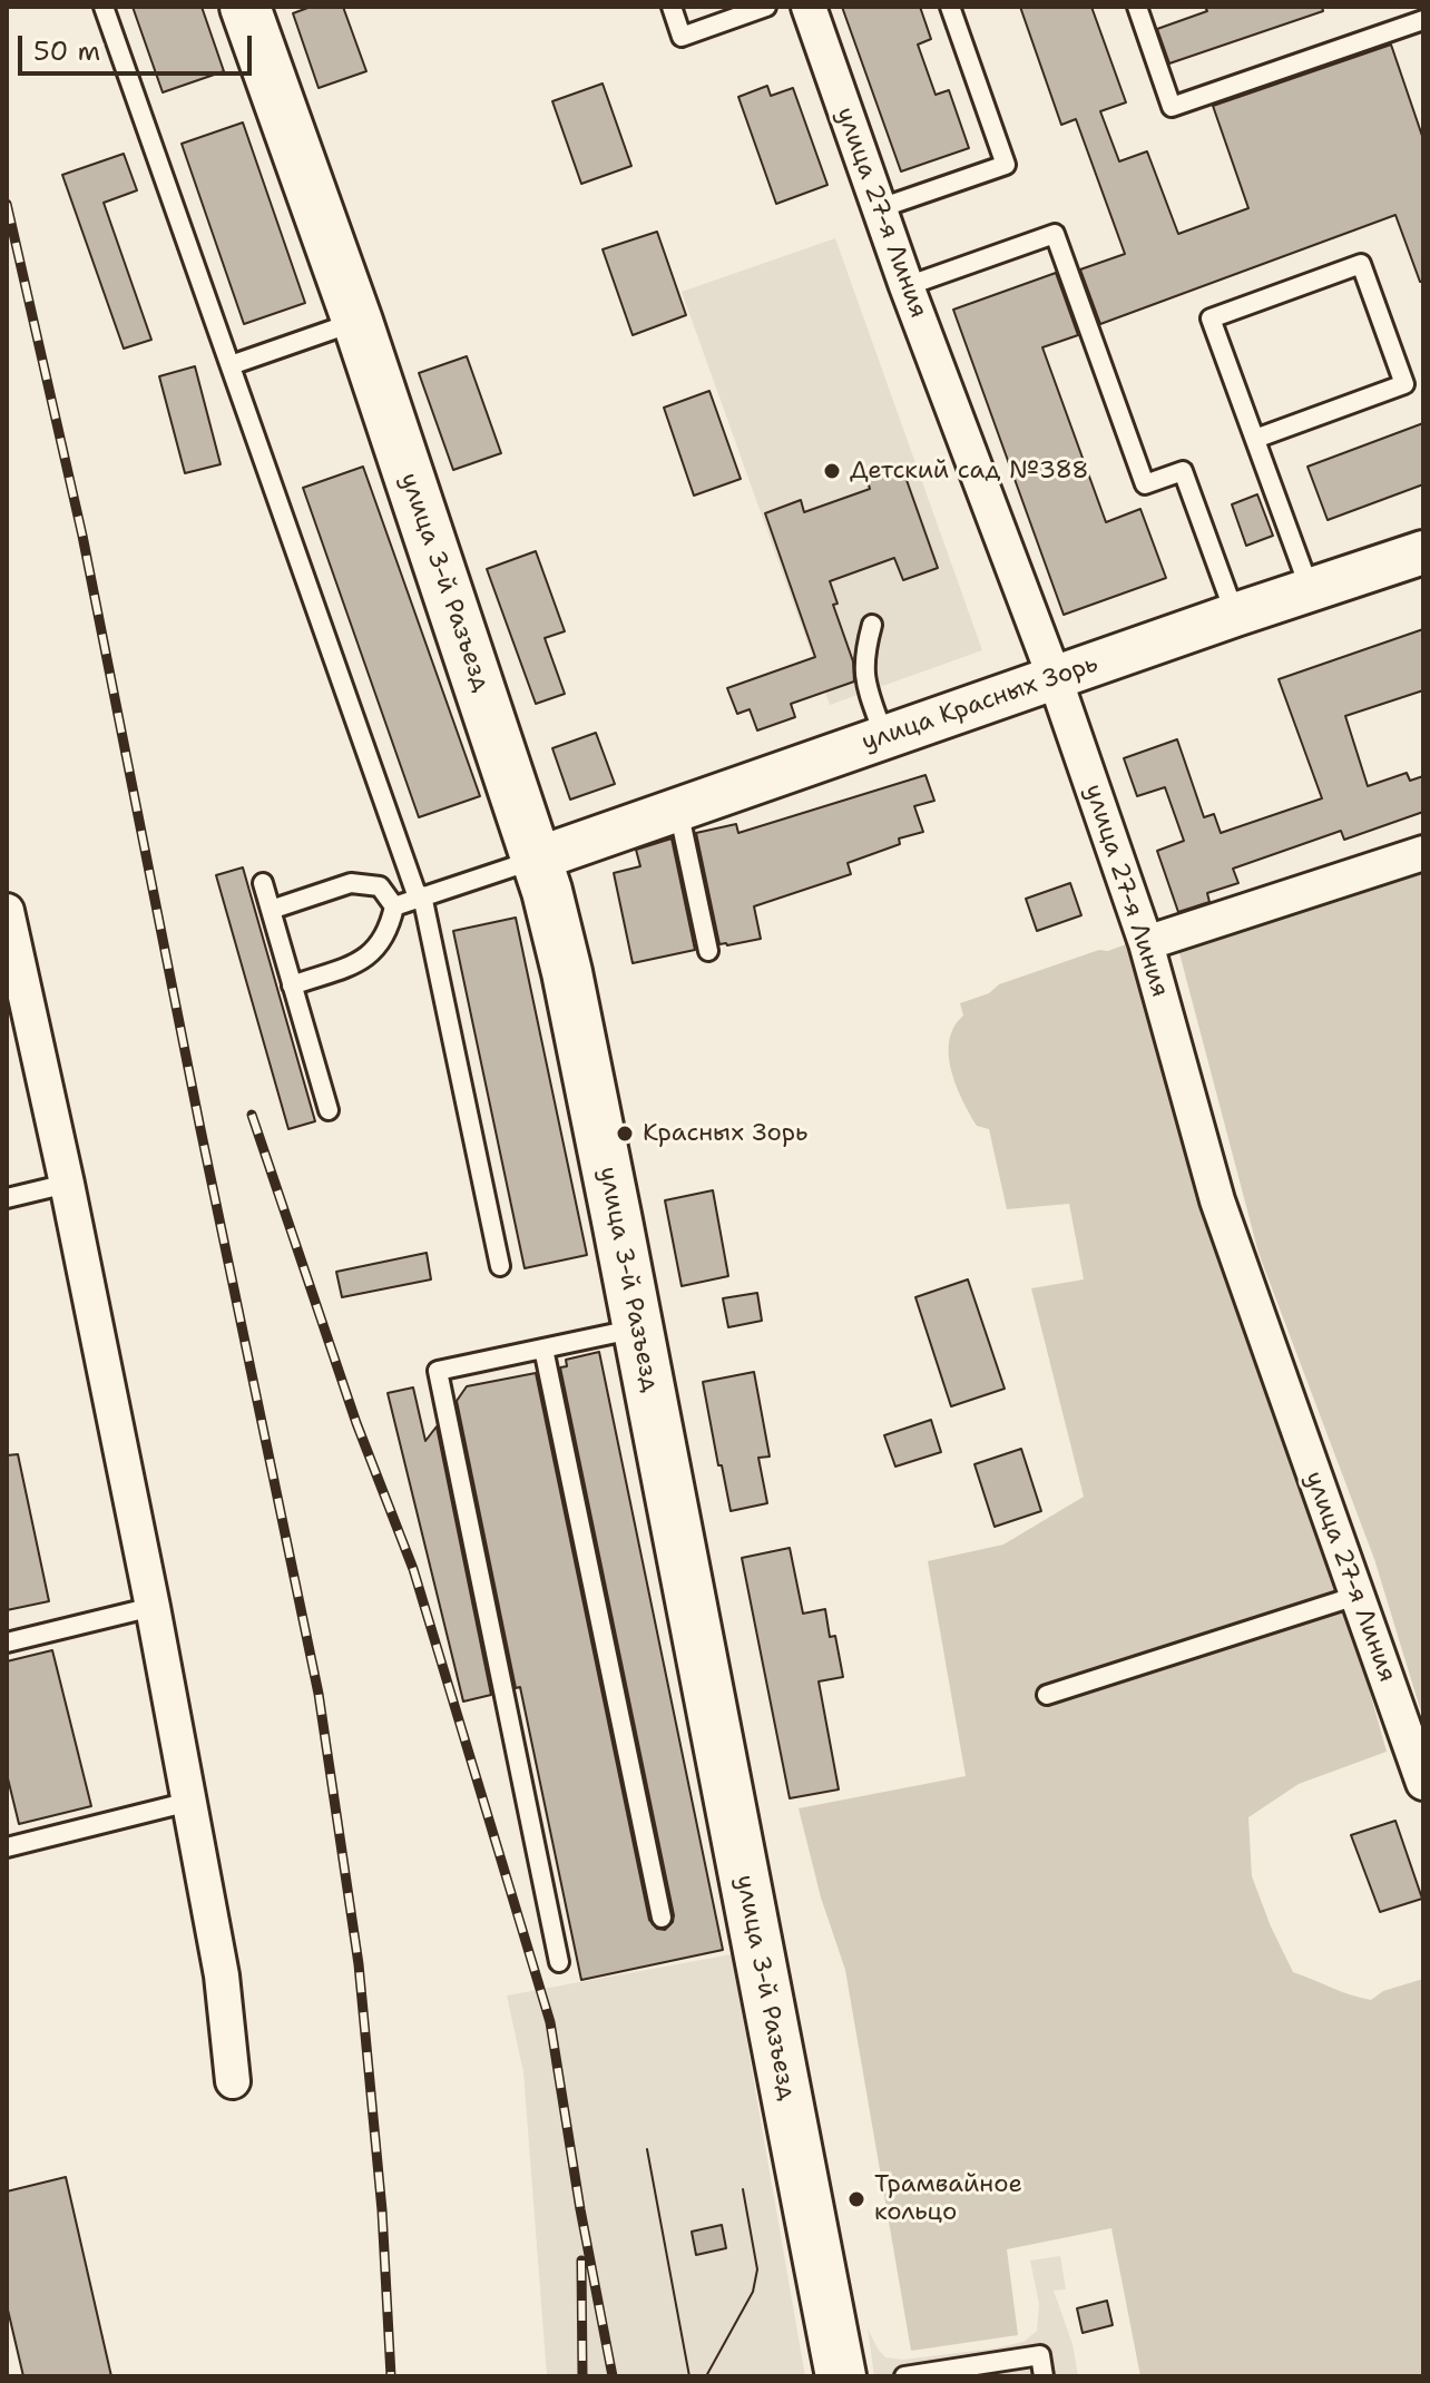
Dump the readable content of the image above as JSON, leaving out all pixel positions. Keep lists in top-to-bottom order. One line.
{"streets":{"main road":["улица 3-й Разъезд"],"street":["улица 27-я Линия","улица Красных Зорь"]},"crossings":[["улица 27-я Линия","улица Красных Зорь"],["улица 3-й Разъезд","улица Красных Зорь"]],"places":["Детский сад №388","Красных Зорь","Трамвайное кольцо"],"scale_bar":"50 m"}
